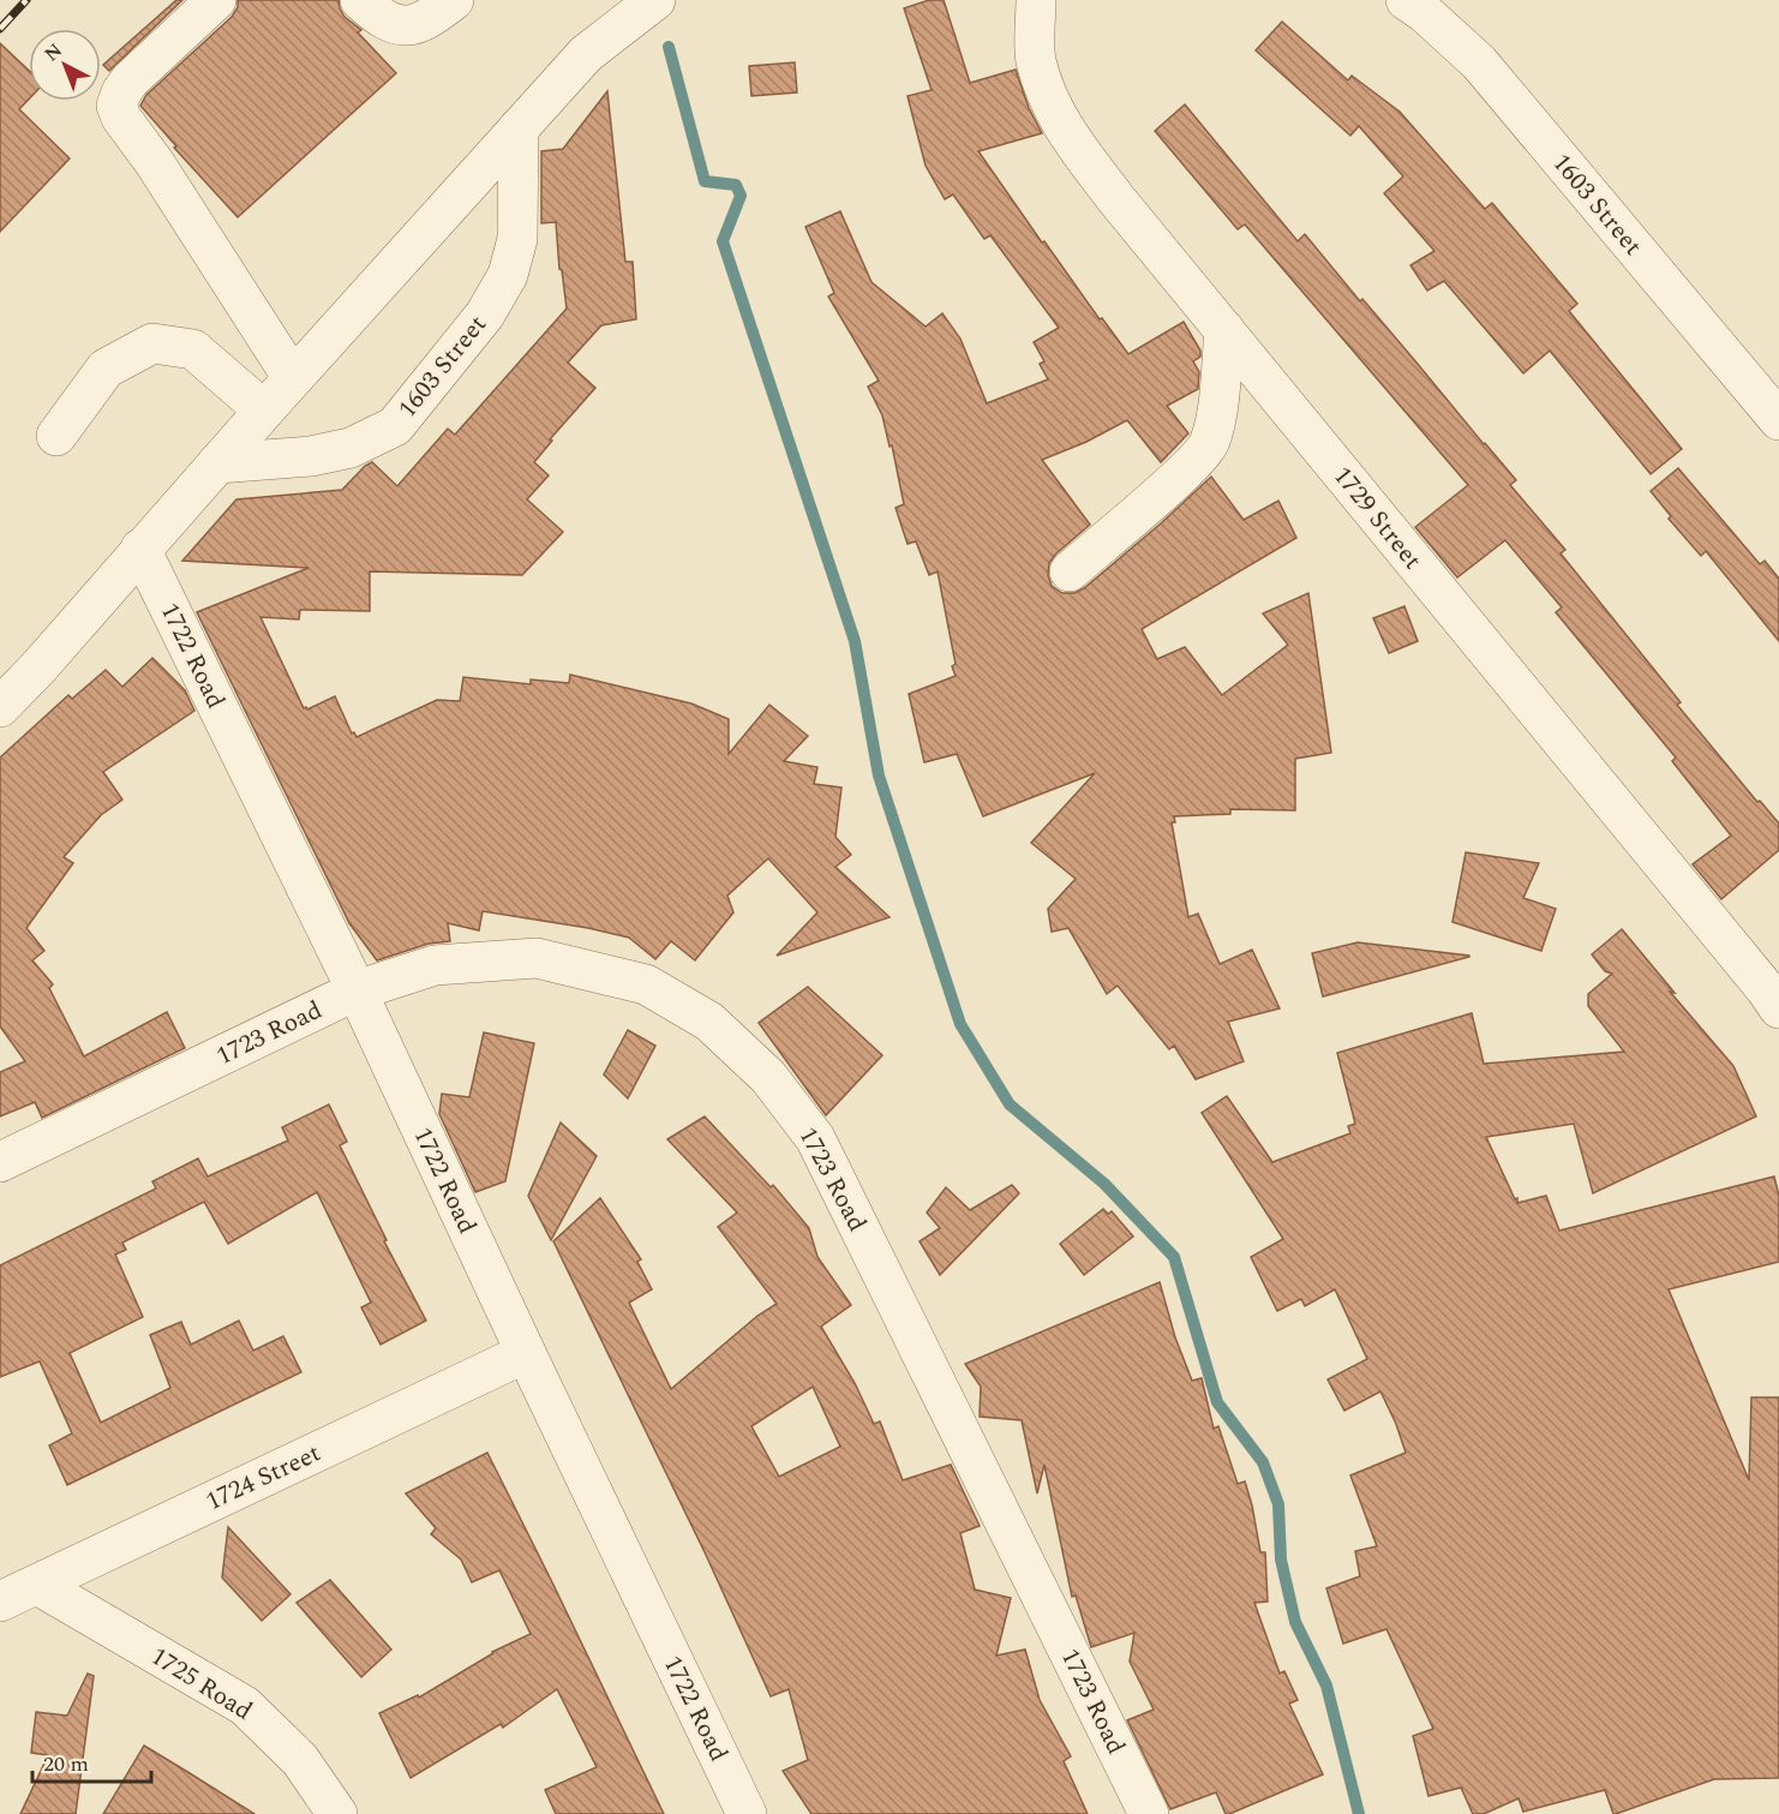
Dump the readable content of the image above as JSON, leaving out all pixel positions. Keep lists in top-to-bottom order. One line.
{"streets":{"street":["1603 Street","1729 Street","1722 Road","1723 Road","1724 Street","1725 Road"]},"crossings":[["1722 Road","1723 Road"],["1722 Road","1724 Street"],["1724 Street","1725 Road"]],"scale_bar":"20 m","north":"top left"}
